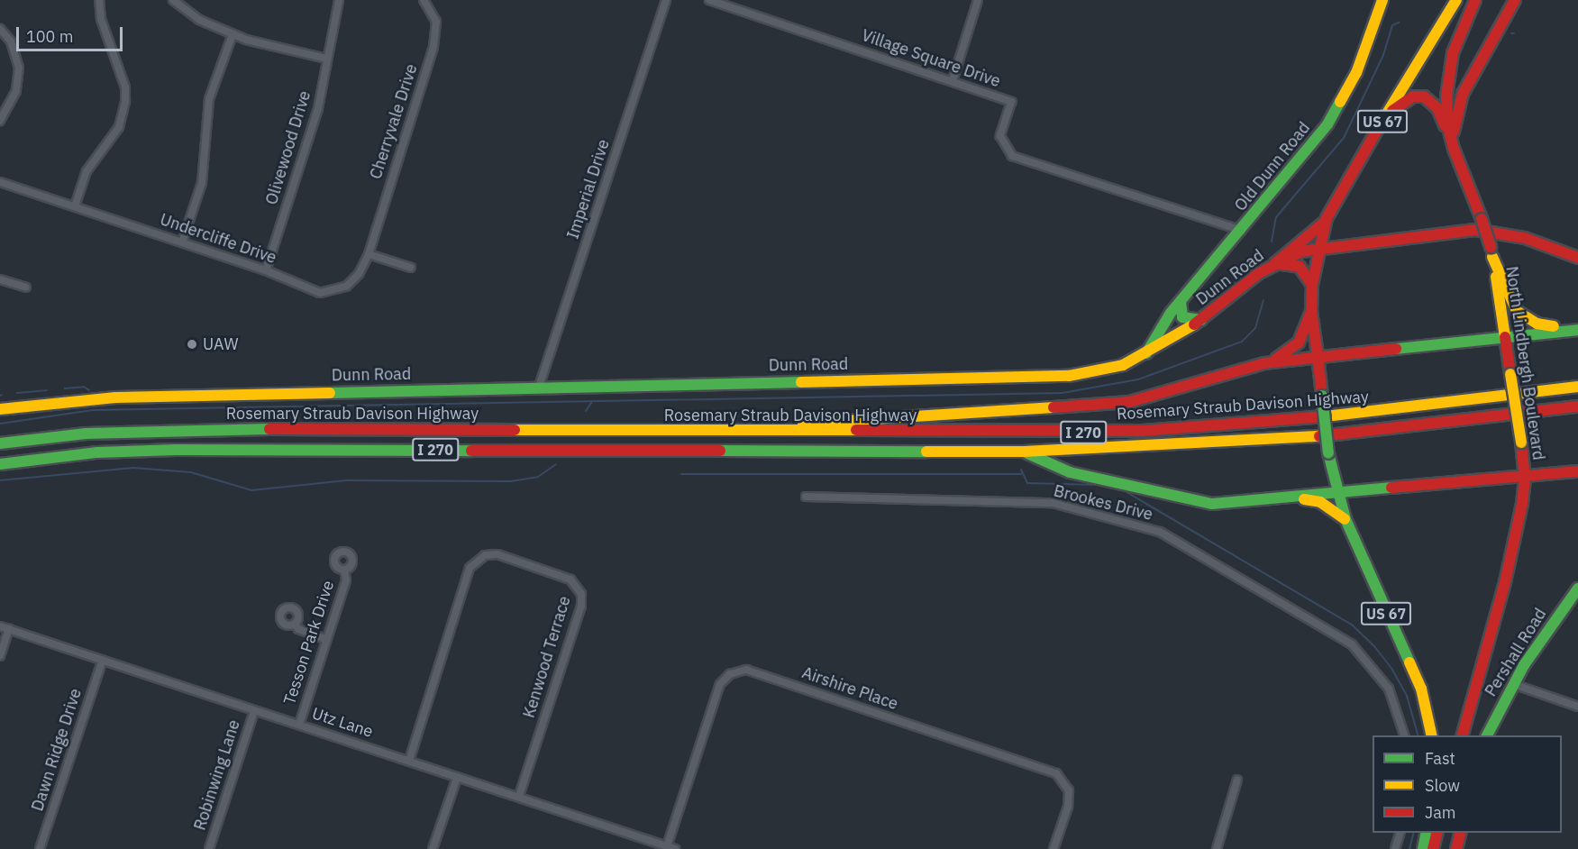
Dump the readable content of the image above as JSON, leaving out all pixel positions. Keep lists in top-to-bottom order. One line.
{"streets":{"main road":["US 67","Old Dunn Road","Dunn Road","North Lindbergh Boulevard","Rosemary Straub Davison Highway","I 270","Pershall Road"],"street":["Village Square Drive","Cherryvale Drive","Olivewood Drive","Imperial Drive","Undercliffe Drive","Brookes Drive","Tesson Park Drive","Kenwood Terrace","Airshire Place","Utz Lane","Dawn Ridge Drive","Robinwing Lane"]},"crossings":[["Village Square Drive","Old Dunn Road"],["Cherryvale Drive","Undercliffe Drive"],["US 67","Dunn Road"],["Olivewood Drive","Undercliffe Drive"],["Old Dunn Road","Dunn Road"],["Imperial Drive","Dunn Road"],["Tesson Park Drive","Utz Lane"],["Kenwood Terrace","Utz Lane"],["Airshire Place","Utz Lane"],["Utz Lane","Dawn Ridge Drive"],["Utz Lane","Robinwing Lane"]],"places":["UAW"],"legend":["Fast","Slow","Jam"],"scale_bar":"100 m"}
